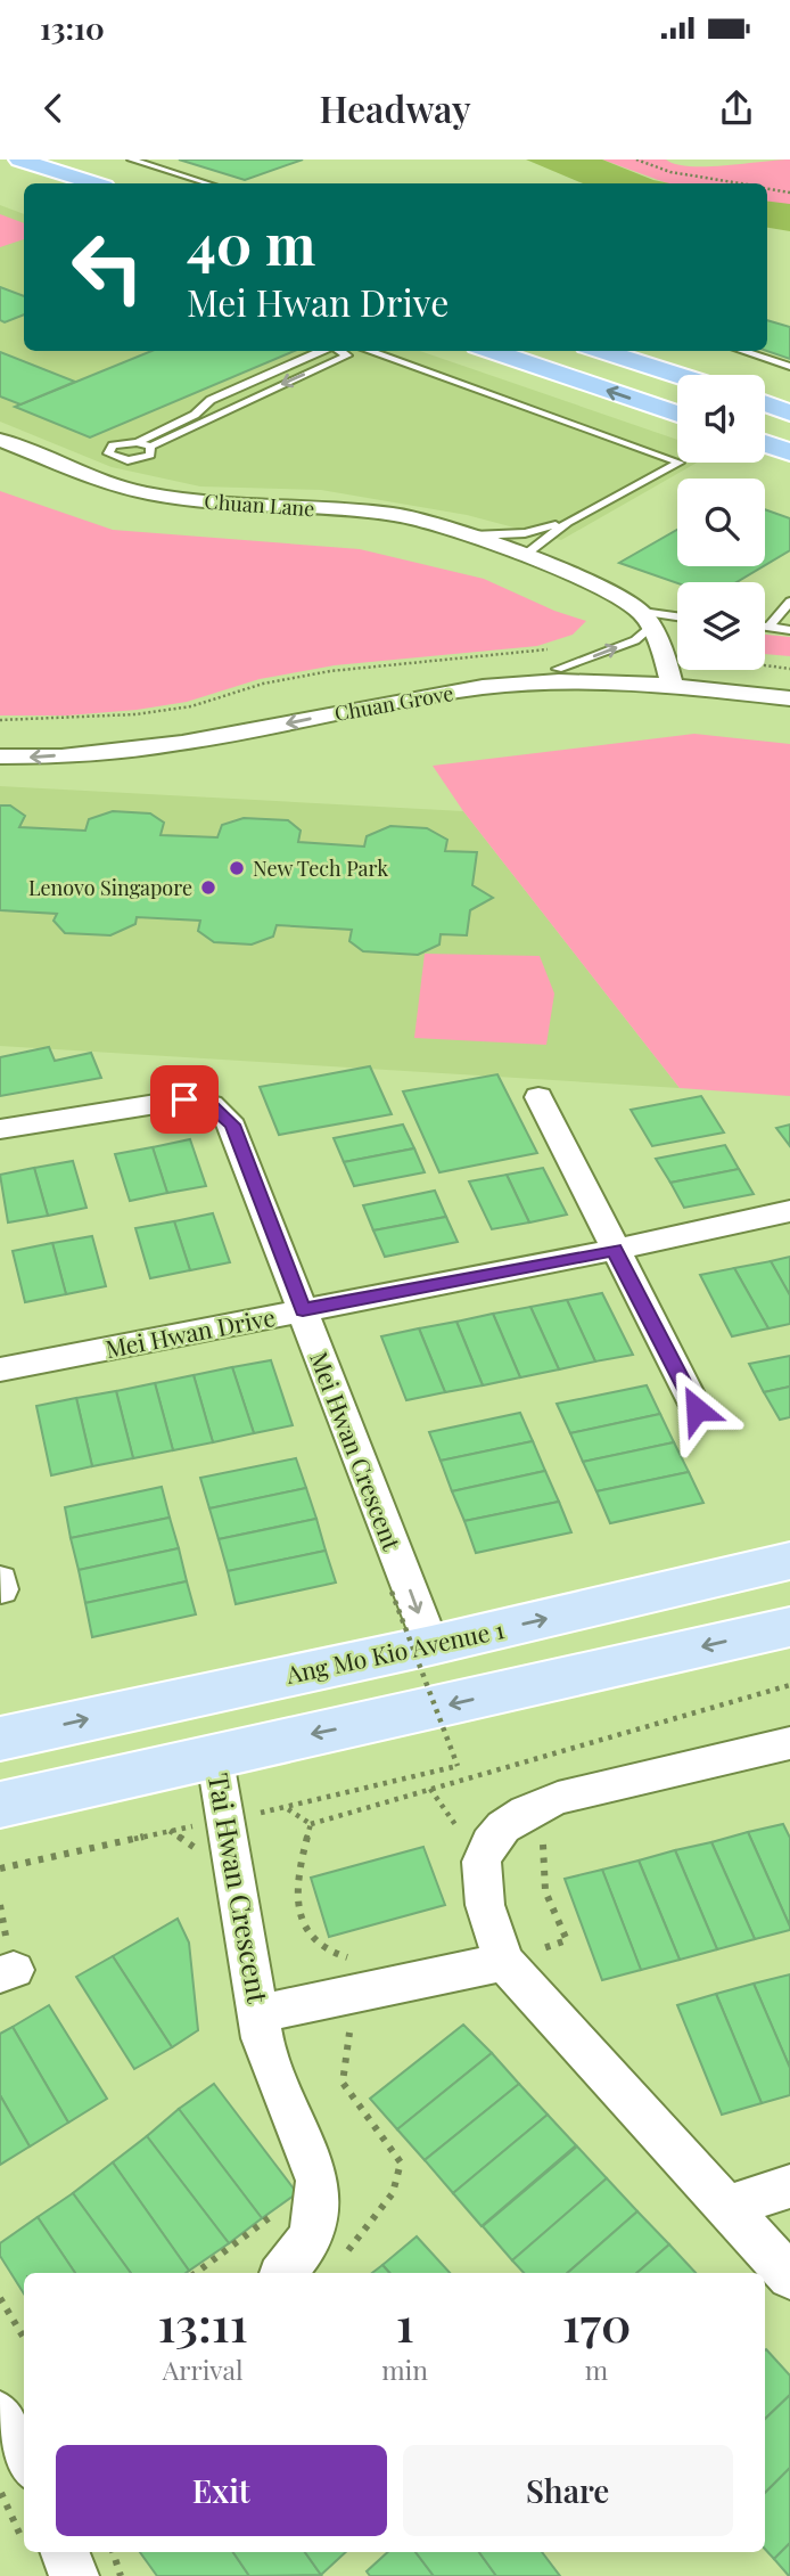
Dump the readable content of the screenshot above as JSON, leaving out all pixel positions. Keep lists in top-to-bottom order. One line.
{"streets":{"main road":["Ang Mo Kio Avenue 1"],"street":["Chuan Lane","Chuan Grove","Mei Hwan Drive","Mei Hwan Crescent","Tai Hwan Crescent"]},"crossings":[["Mei Hwan Drive","Mei Hwan Crescent"],["Mei Hwan Crescent","Ang Mo Kio Avenue 1"]],"places":["New Tech Park","Lenovo Singapore"],"page":{"status":"13:10","header":"Headway","turn":["40 m","Mei Hwan Drive"],"eta":["13:11","Arrival","1","min","170","m"],"buttons":["Exit","Share"]}}
